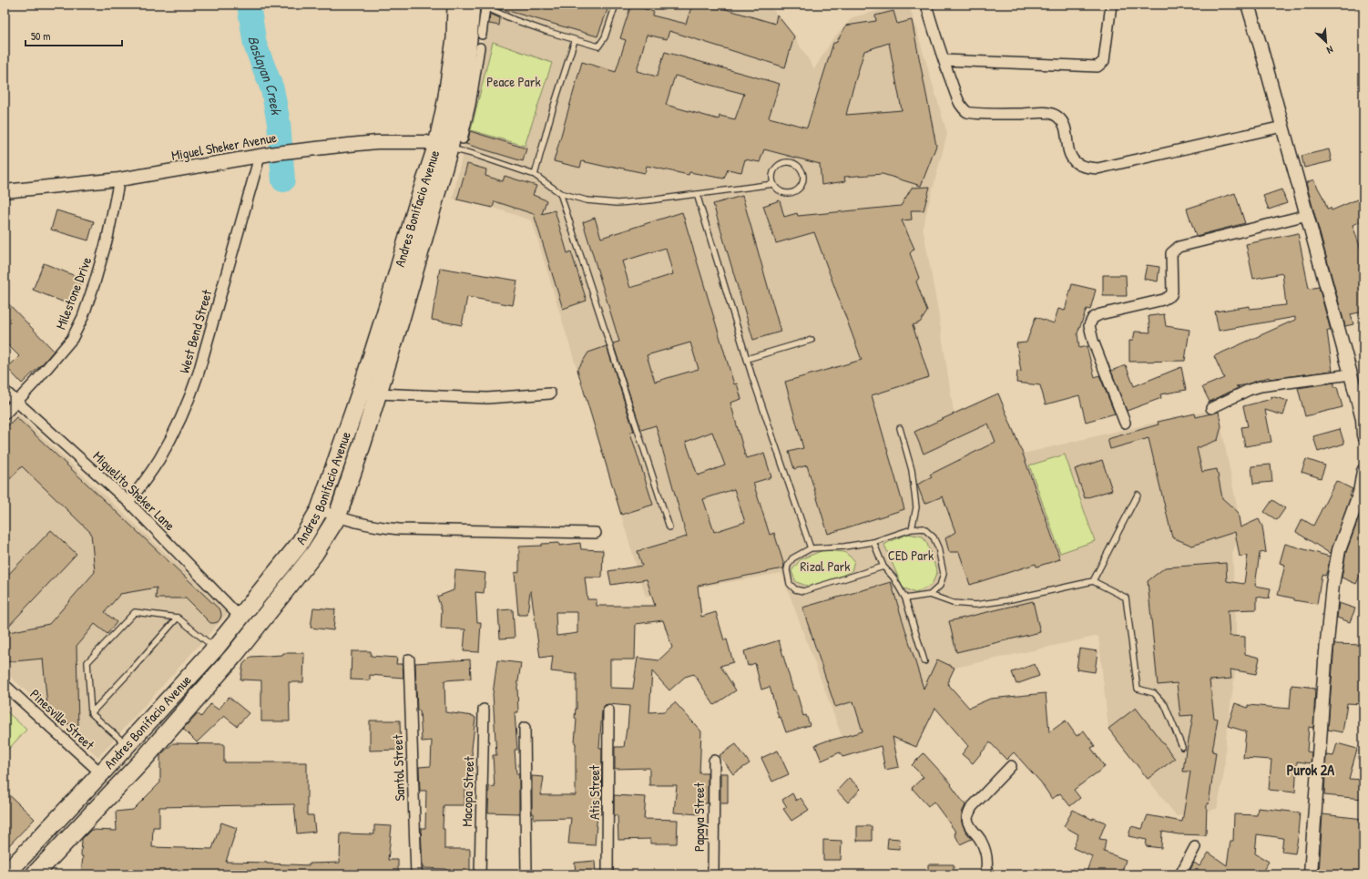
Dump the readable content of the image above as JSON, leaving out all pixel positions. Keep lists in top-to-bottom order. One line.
{"streets":{"highway":["Andres Bonifacio Avenue"],"street":["Miguel Sheker Avenue","Milestone Drive","West Bend Street","Miguelito Sheker Lane","Pinesville Street","Santol Street","Macopa Street","Atis Street","Papaya Street"]},"crossings":[["Miguel Sheker Avenue","Andres Bonifacio Avenue"],["Miguel Sheker Avenue","Milestone Drive"],["Miguel Sheker Avenue","West Bend Street"],["Andres Bonifacio Avenue","Miguelito Sheker Lane"],["Andres Bonifacio Avenue","Pinesville Street"],["Milestone Drive","Miguelito Sheker Lane"],["West Bend Street","Miguelito Sheker Lane"]],"districts":["Purok 2A"],"water":["Baslayan Creek"],"parks":["Peace Park","CED Park","Rizal Park"],"scale_bar":"50 m","north":"bottom right"}
